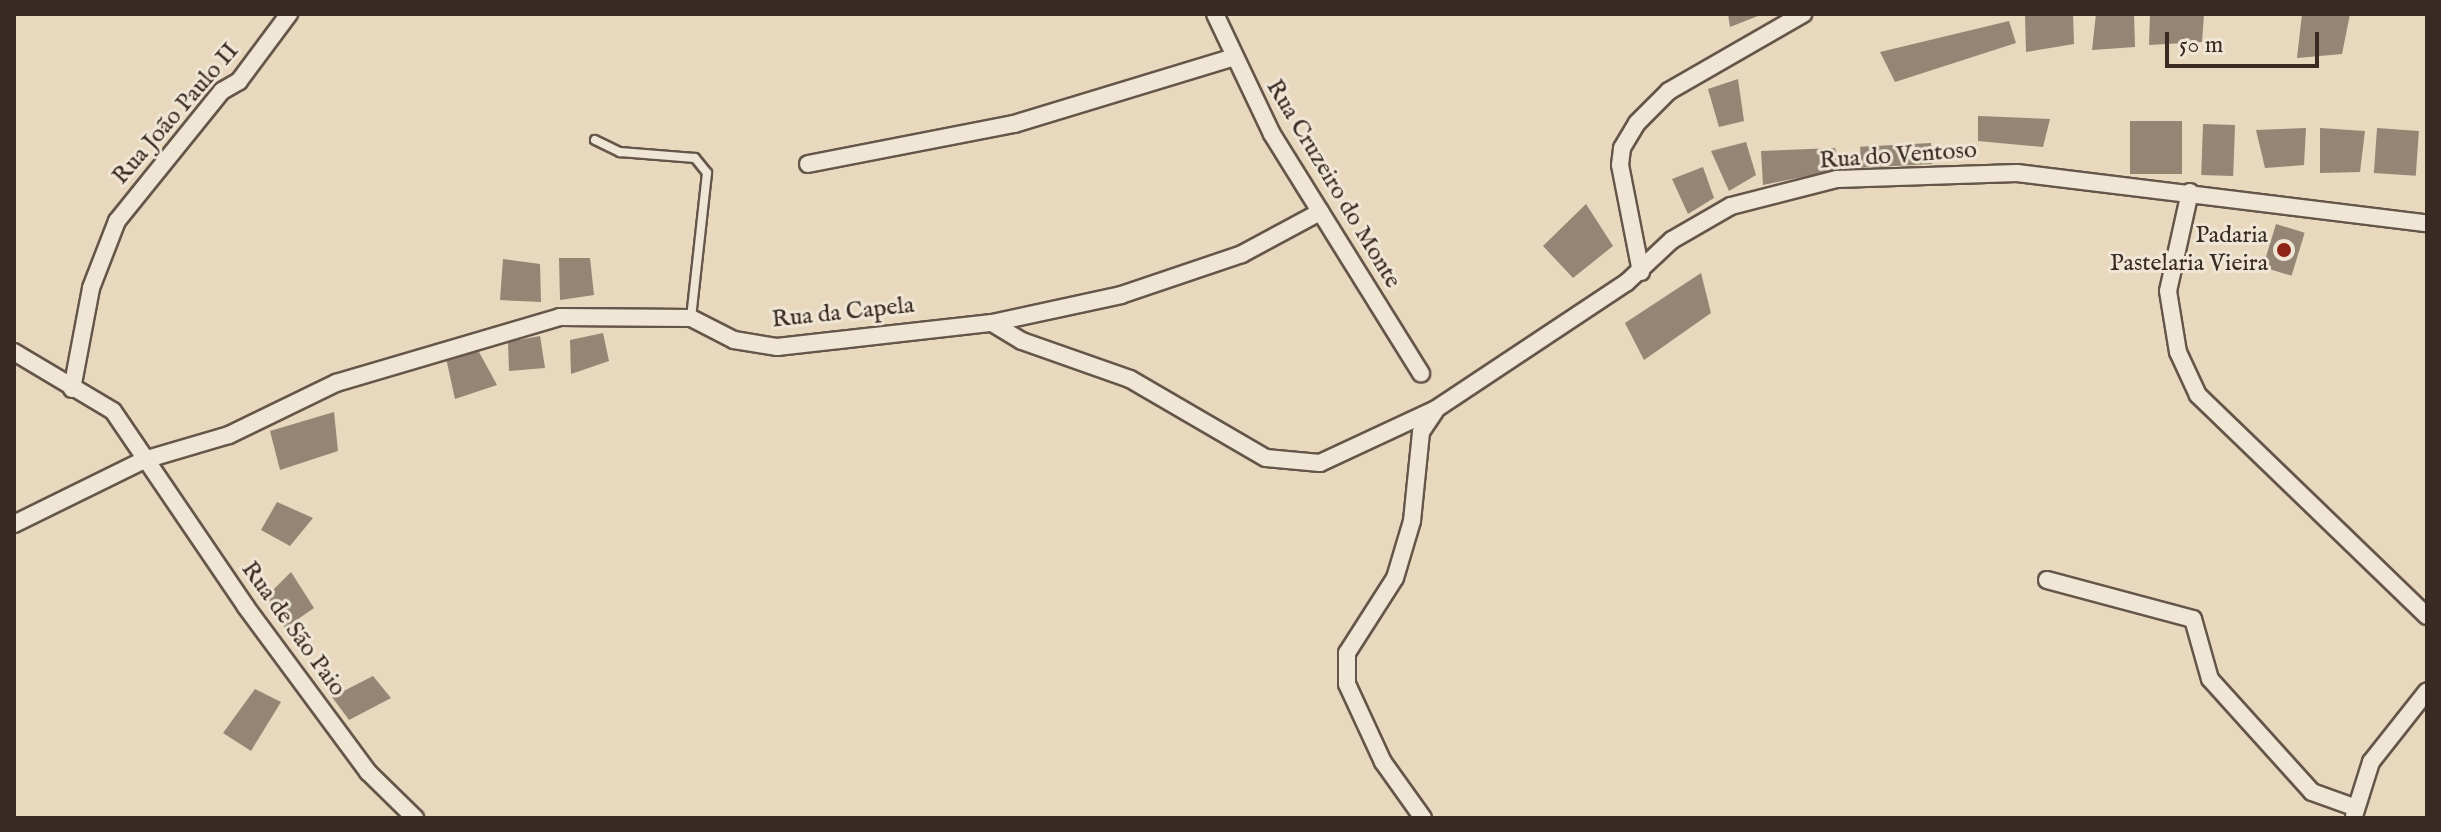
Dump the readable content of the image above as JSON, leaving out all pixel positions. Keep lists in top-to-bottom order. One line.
{"streets":{"street":["Rua João Paulo II","Rua do Ventoso","Rua Cruzeiro do Monte","Rua da Capela","Rua de São Paio"]},"crossings":[["Rua João Paulo II","Rua de São Paio"],["Rua Cruzeiro do Monte","Rua da Capela"],["Rua da Capela","Rua de São Paio"]],"places":["Padaria Pastelaria Vieira"],"scale_bar":"50 m"}
